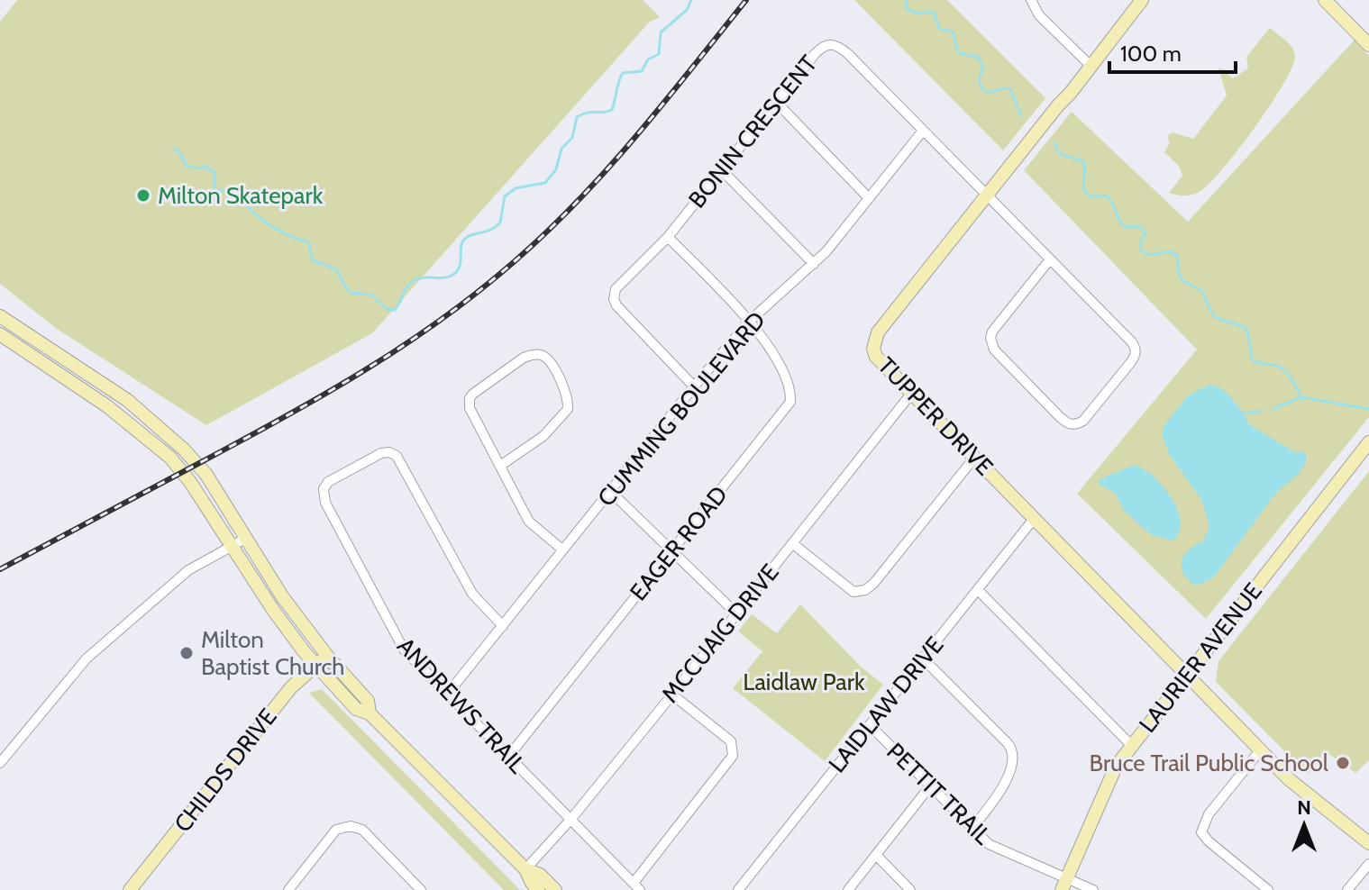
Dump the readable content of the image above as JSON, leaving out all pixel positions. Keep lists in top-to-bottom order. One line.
{"streets":{"street":["BONIN CRESCENT","CUMMING BOULEVARD","TUPPER DRIVE","EAGER ROAD","MCCUAIG DRIVE","LAURIER AVENUE","LAIDLAW DRIVE","ANDREWS TRAIL","CHILDS DRIVE","PETTIT TRAIL"]},"crossings":[["BONIN CRESCENT","CUMMING BOULEVARD"],["BONIN CRESCENT","TUPPER DRIVE"],["CUMMING BOULEVARD","EAGER ROAD"],["CUMMING BOULEVARD","ANDREWS TRAIL"],["TUPPER DRIVE","MCCUAIG DRIVE"],["TUPPER DRIVE","LAURIER AVENUE"],["TUPPER DRIVE","LAIDLAW DRIVE"],["EAGER ROAD","ANDREWS TRAIL"],["MCCUAIG DRIVE","ANDREWS TRAIL"],["LAURIER AVENUE","PETTIT TRAIL"],["LAIDLAW DRIVE","PETTIT TRAIL"]],"parks":["Laidlaw Park"],"places":["Milton Skatepark","Milton Baptist Church","Bruce Trail Public School"],"scale_bar":"100 m","north":"top"}
